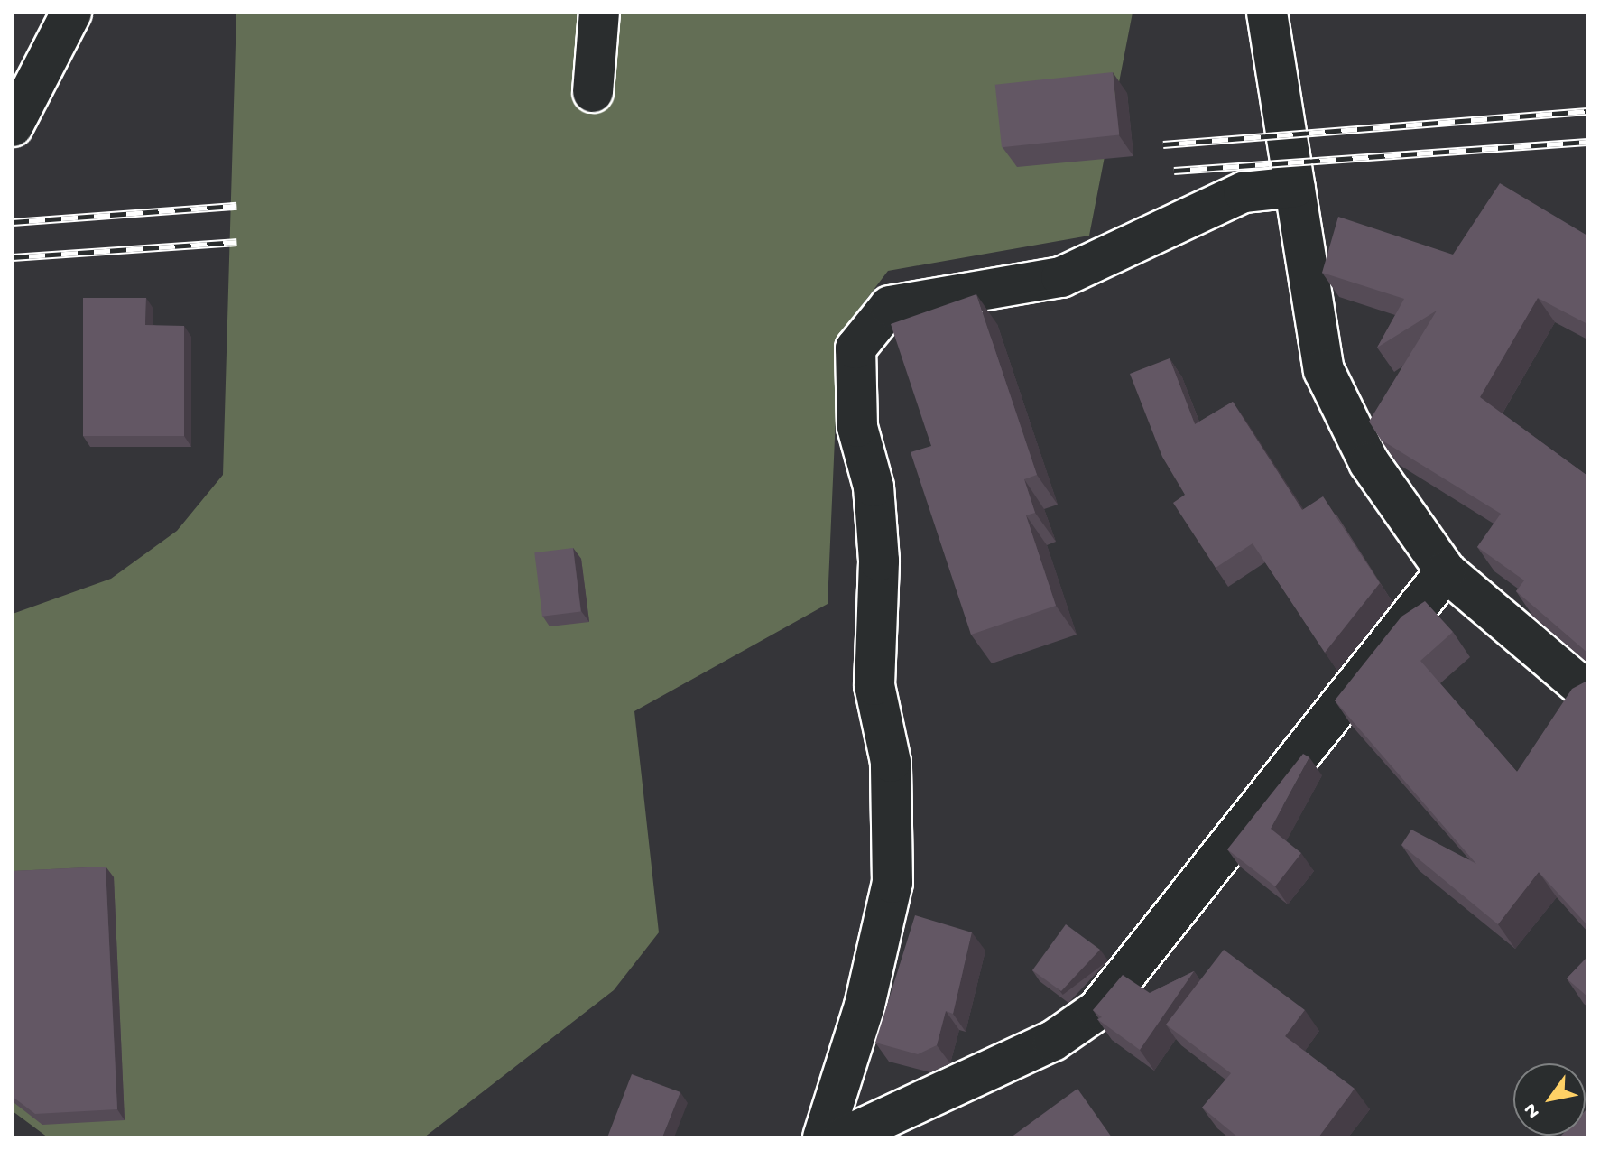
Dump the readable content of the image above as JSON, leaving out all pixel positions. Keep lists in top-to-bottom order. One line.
{"north":"bottom left"}
